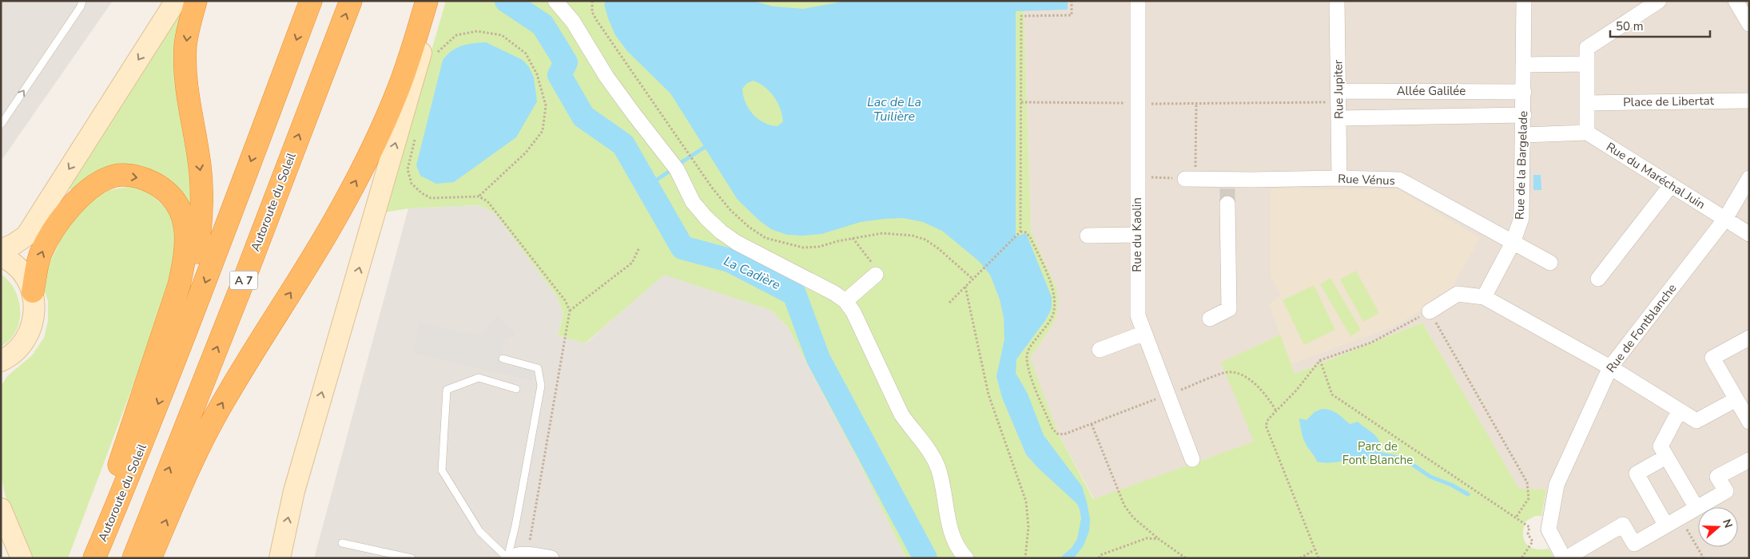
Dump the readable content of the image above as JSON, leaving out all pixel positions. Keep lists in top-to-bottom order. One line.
{"streets":{"highway":["Autoroute du Soleil","A 7"],"street":["Rue Jupiter","Allée Galilée","Place de Libertat","Rue de la Bargelade","Rue du Maréchal Juin","Rue Vénus","Rue du Kaolin","Rue de Fontblanche"]},"crossings":[["Rue Jupiter","Allée Galilée"],["Rue Jupiter","Rue Vénus"],["Allée Galilée","Rue de la Bargelade"],["Rue de la Bargelade","Rue Vénus"],["Rue du Maréchal Juin","Rue de Fontblanche"]],"water":["Lac de La Tuilière","La Cadière"],"parks":["Parc de Font Blanche"],"scale_bar":"50 m","north":"right"}
